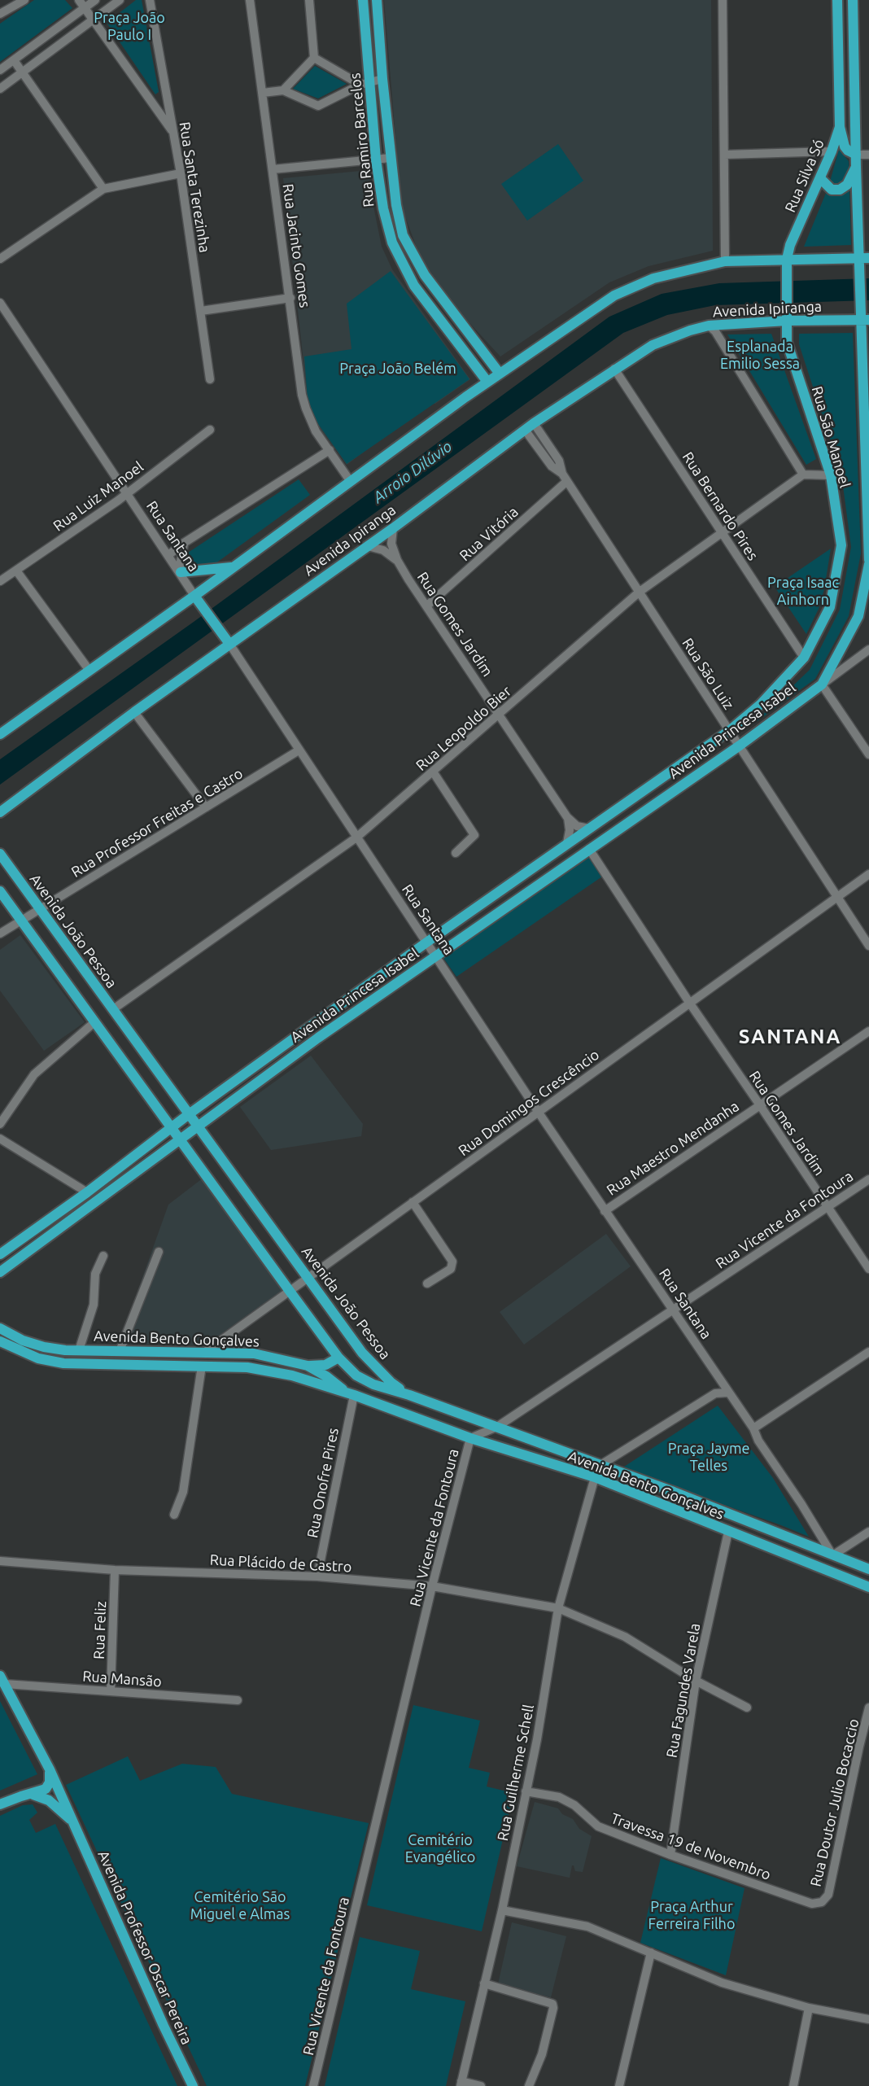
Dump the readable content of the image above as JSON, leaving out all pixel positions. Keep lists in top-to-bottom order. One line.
{"streets":{"main road":["Rua Ramiro Barcelos","Rua Silva Só","Avenida Ipiranga","Rua São Manoel","Rua Santana","Avenida Princesa Isabel","Avenida João Pessoa","Avenida Bento Gonçalves","Avenida Professor Oscar Pereira"],"street":["Rua Santa Terezinha","Rua Jacinto Gomes","Rua Luiz Manoel","Rua Bernardo Pires","Rua Vitória","Rua Gomes Jardim","Rua São Luiz","Rua Leopoldo Bier","Rua Professor Freitas e Castro","Rua Domingos Crescêncio","Rua Maestro Mendanha","Rua Vicente da Fontoura","Rua Onofre Pires","Rua Plácido de Castro","Rua Feliz","Rua Mansão","Rua Fagundes Varela","Rua Guilherme Schell","Rua Doutor Julio Bocaccio","Travessa 19 de Novembro"]},"crossings":[["Rua Silva Só","Rua São Manoel"],["Avenida Ipiranga","Rua São Manoel"],["Avenida Ipiranga","Rua Bernardo Pires"],["Avenida Ipiranga","Rua Santana"],["Avenida Ipiranga","Rua Gomes Jardim"],["Avenida Ipiranga","Rua São Luiz"],["Rua São Manoel","Rua Bernardo Pires"],["Rua São Manoel","Avenida Princesa Isabel"],["Rua Luiz Manoel","Rua Santana"],["Rua Bernardo Pires","Rua Leopoldo Bier"],["Rua Bernardo Pires","Avenida Princesa Isabel"],["Rua Vitória","Rua Gomes Jardim"],["Rua Vitória","Rua São Luiz"],["Rua Santana","Rua Leopoldo Bier"],["Rua Santana","Avenida Princesa Isabel"],["Rua Santana","Rua Professor Freitas e Castro"],["Rua Santana","Rua Domingos Crescêncio"],["Rua Santana","Rua Maestro Mendanha"],["Rua Santana","Rua Vicente da Fontoura"],["Rua Santana","Avenida Bento Gonçalves"],["Rua Gomes Jardim","Rua Leopoldo Bier"],["Rua Gomes Jardim","Avenida Princesa Isabel"],["Rua Gomes Jardim","Rua Domingos Crescêncio"],["Rua Gomes Jardim","Rua Maestro Mendanha"],["Rua Gomes Jardim","Rua Vicente da Fontoura"],["Rua São Luiz","Rua Leopoldo Bier"],["Rua São Luiz","Avenida Princesa Isabel"],["Rua São Luiz","Rua Domingos Crescêncio"],["Rua Leopoldo Bier","Avenida João Pessoa"],["Avenida Princesa Isabel","Avenida João Pessoa"],["Rua Professor Freitas e Castro","Avenida João Pessoa"],["Avenida João Pessoa","Rua Domingos Crescêncio"],["Avenida João Pessoa","Avenida Bento Gonçalves"],["Rua Domingos Crescêncio","Avenida Bento Gonçalves"],["Rua Vicente da Fontoura","Avenida Bento Gonçalves"],["Rua Vicente da Fontoura","Rua Plácido de Castro"],["Avenida Bento Gonçalves","Rua Onofre Pires"],["Avenida Bento Gonçalves","Rua Fagundes Varela"],["Avenida Bento Gonçalves","Rua Guilherme Schell"],["Rua Onofre Pires","Rua Plácido de Castro"],["Rua Plácido de Castro","Rua Feliz"],["Rua Plácido de Castro","Rua Fagundes Varela"],["Rua Plácido de Castro","Rua Guilherme Schell"],["Rua Feliz","Rua Mansão"],["Rua Mansão","Avenida Professor Oscar Pereira"],["Rua Fagundes Varela","Travessa 19 de Novembro"],["Rua Guilherme Schell","Travessa 19 de Novembro"],["Rua Doutor Julio Bocaccio","Travessa 19 de Novembro"]],"districts":["SANTANA"],"water":["Arroio Dilúvio"],"parks":["Praça João Paulo I","Esplanada Emilio Sessa","Praça João Belém","Praça Isaac Ainhorn","Praça Jayme Telles","Cemitério Evangélico","Cemitério São Miguel e Almas","Praça Arthur Ferreira Filho"]}
